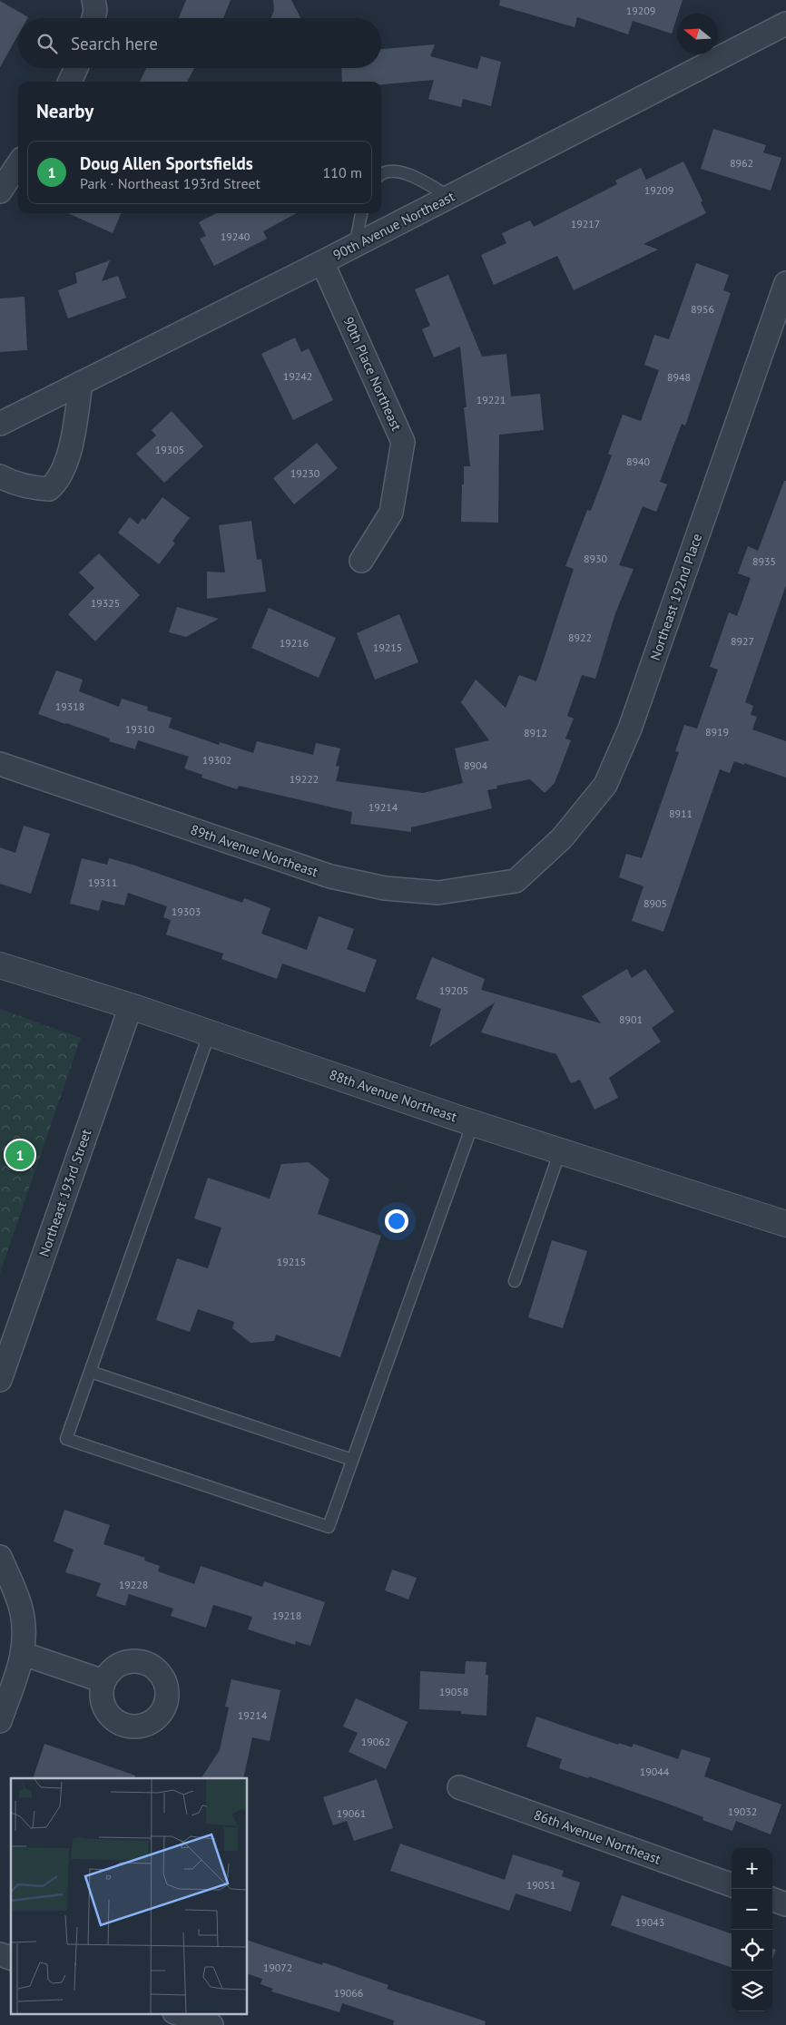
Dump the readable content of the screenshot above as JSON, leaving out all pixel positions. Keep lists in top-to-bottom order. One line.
{"streets":{"street":["90th Avenue Northeast","90th Place Northeast","Northeast 192nd Place","89th Avenue Northeast","88th Avenue Northeast","Northeast 193rd Street","86th Avenue Northeast"]},"crossings":[["90th Avenue Northeast","90th Place Northeast"],["Northeast 192nd Place","89th Avenue Northeast"],["88th Avenue Northeast","Northeast 193rd Street"]],"house_numbers":["19209","8962","19209","19217","19240","8956","19242","8948","19221","19305","8940","19230","8930","8935","19325","8922","8927","19216","19215","19318","19310","8919","8912","19302","8904","19222","19214","8911","19311","8905","19303","19205","8901","19215","19228","19218","19058","19214","19062","19044","19032","19061","19051","19043","19072","19066"],"north":"left","page":{"search":"Search here","heading":"Nearby","list":[{"mark":"1","name":"Doug Allen Sportsfields","note":"Park · Northeast 193rd Street","value":"110 m"}],"pins":"1","map_buttons":["+","−"]}}
